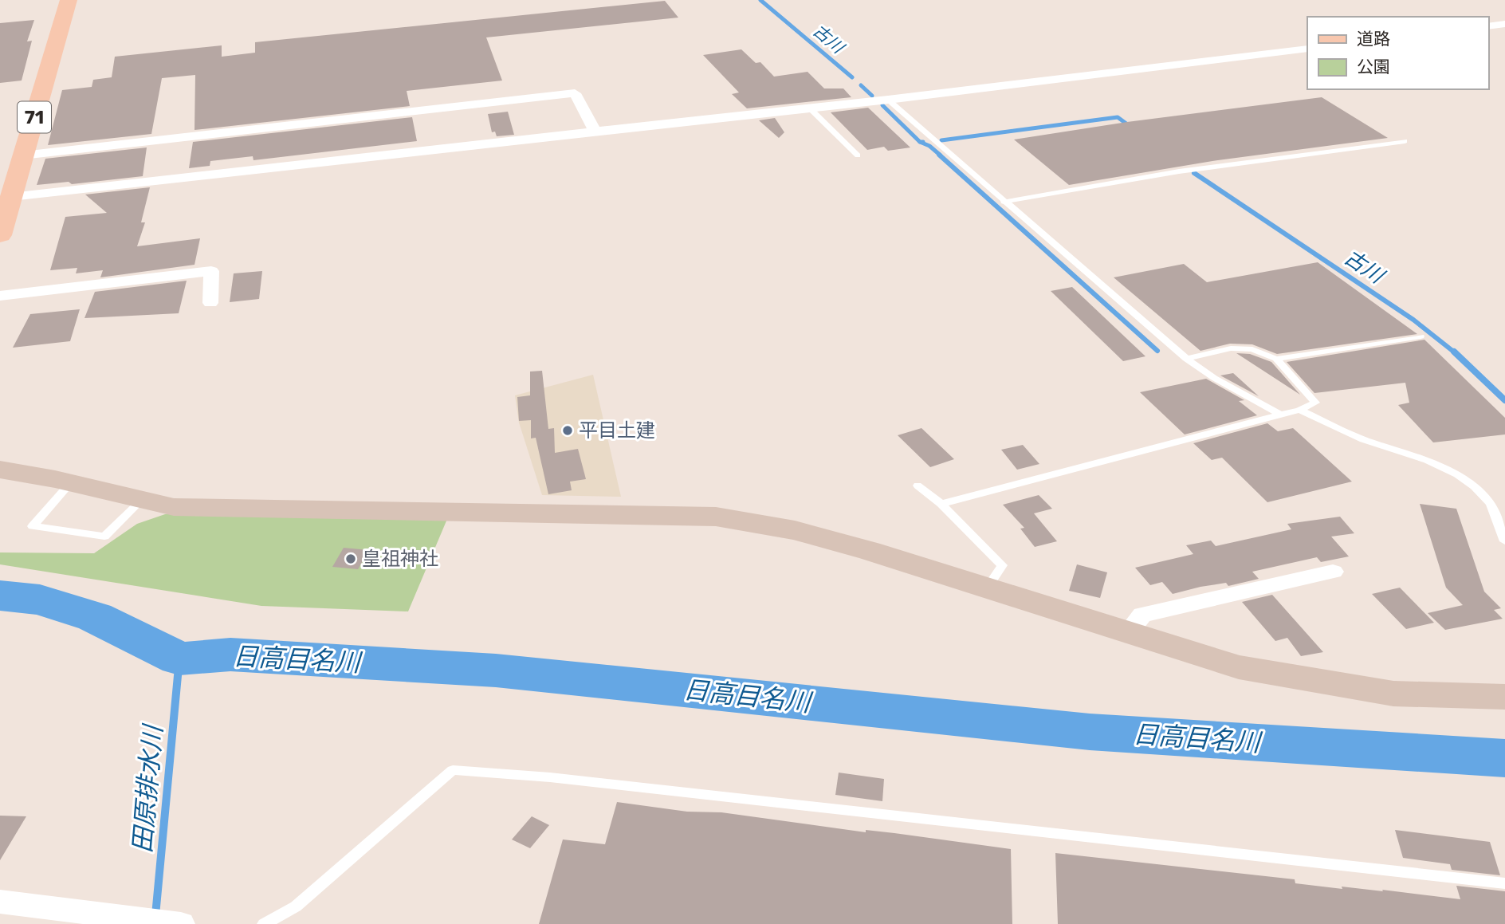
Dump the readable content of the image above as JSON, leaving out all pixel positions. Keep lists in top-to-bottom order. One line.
{"streets":{"main road":["71"]},"water":["古川","日高目名川","田原排水川"],"places":["平目土建","皇祖神社"],"legend":["道路","公園"]}
